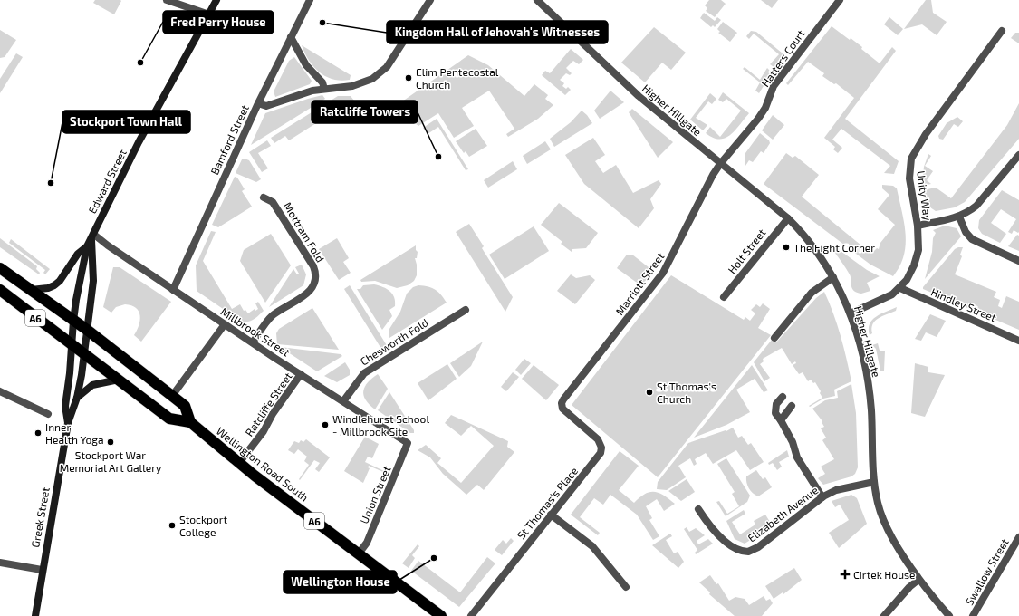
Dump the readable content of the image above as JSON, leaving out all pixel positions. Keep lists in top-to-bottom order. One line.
{"streets":{"highway":["A6","Wellington Road South"],"main road":["Edward Street","Greek Street"],"street":["Hatters Court","Higher Hillgate","Bamford Street","Unity Way","Mottram Fold","Holt Street","Marriott Street","Hindley Street","Millbrook Street","Chesworth Fold","Ratcliffe Street","Union Street","St Thomas's Place","Elizabeth Avenue","Swallow Street"]},"crossings":[["Hatters Court","Higher Hillgate"],["Hatters Court","Marriott Street"],["Higher Hillgate","Unity Way"],["Higher Hillgate","Holt Street"],["Higher Hillgate","Marriott Street"],["Higher Hillgate","Elizabeth Avenue"],["Bamford Street","Millbrook Street"],["Edward Street","A6"],["Edward Street","Millbrook Street"],["Edward Street","Wellington Road South"],["Edward Street","Greek Street"],["Unity Way","Hindley Street"],["Mottram Fold","Millbrook Street"],["Marriott Street","St Thomas's Place"],["A6","Wellington Road South"],["Millbrook Street","Chesworth Fold"],["Millbrook Street","Ratcliffe Street"],["Millbrook Street","Union Street"],["Ratcliffe Street","Wellington Road South"],["Wellington Road South","Union Street"],["Wellington Road South","Greek Street"]],"places":{"other":["Kingdom Hall of Jehovah's Witnesses","Fred Perry House","Elim Pentecostal Church","Ratcliffe Towers","Stockport Town Hall","The Fight Corner","St Thomas's Church","Windlehurst School - Millbrook Site","Inner Health Yoga","Stockport War Memorial Art Gallery","Stockport College","Wellington House"],"health":["Cirtek House"]}}
